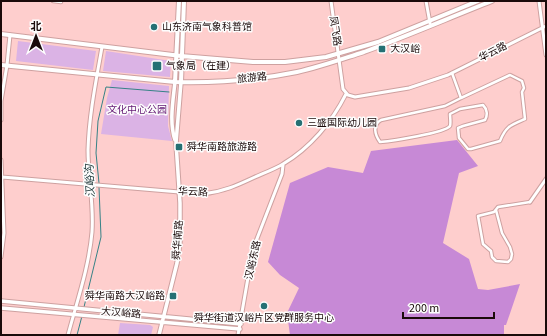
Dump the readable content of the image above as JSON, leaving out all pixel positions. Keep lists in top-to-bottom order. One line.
{"streets":{"main road":["旅游路","舜华南路","大汉峪路"],"street":["凤飞路","华云路","汉峪东路"]},"crossings":[["凤飞路","旅游路"],["华云路","舜华南路"],["华云路","汉峪东路"],["旅游路","舜华南路"],["舜华南路","大汉峪路"],["汉峪东路","大汉峪路"]],"water":["汉峪沟"],"parks":["文化中心公园"],"places":{"other":["山东济南气象科普馆","三盛国际幼儿园","舜华街道汉峪片区党群服务中心"],"transit":["大汉峪","气象局（在建）","舜华南路旅游路","舜华南路大汉峪路"]},"scale_bar":"200 m","north":"top"}
